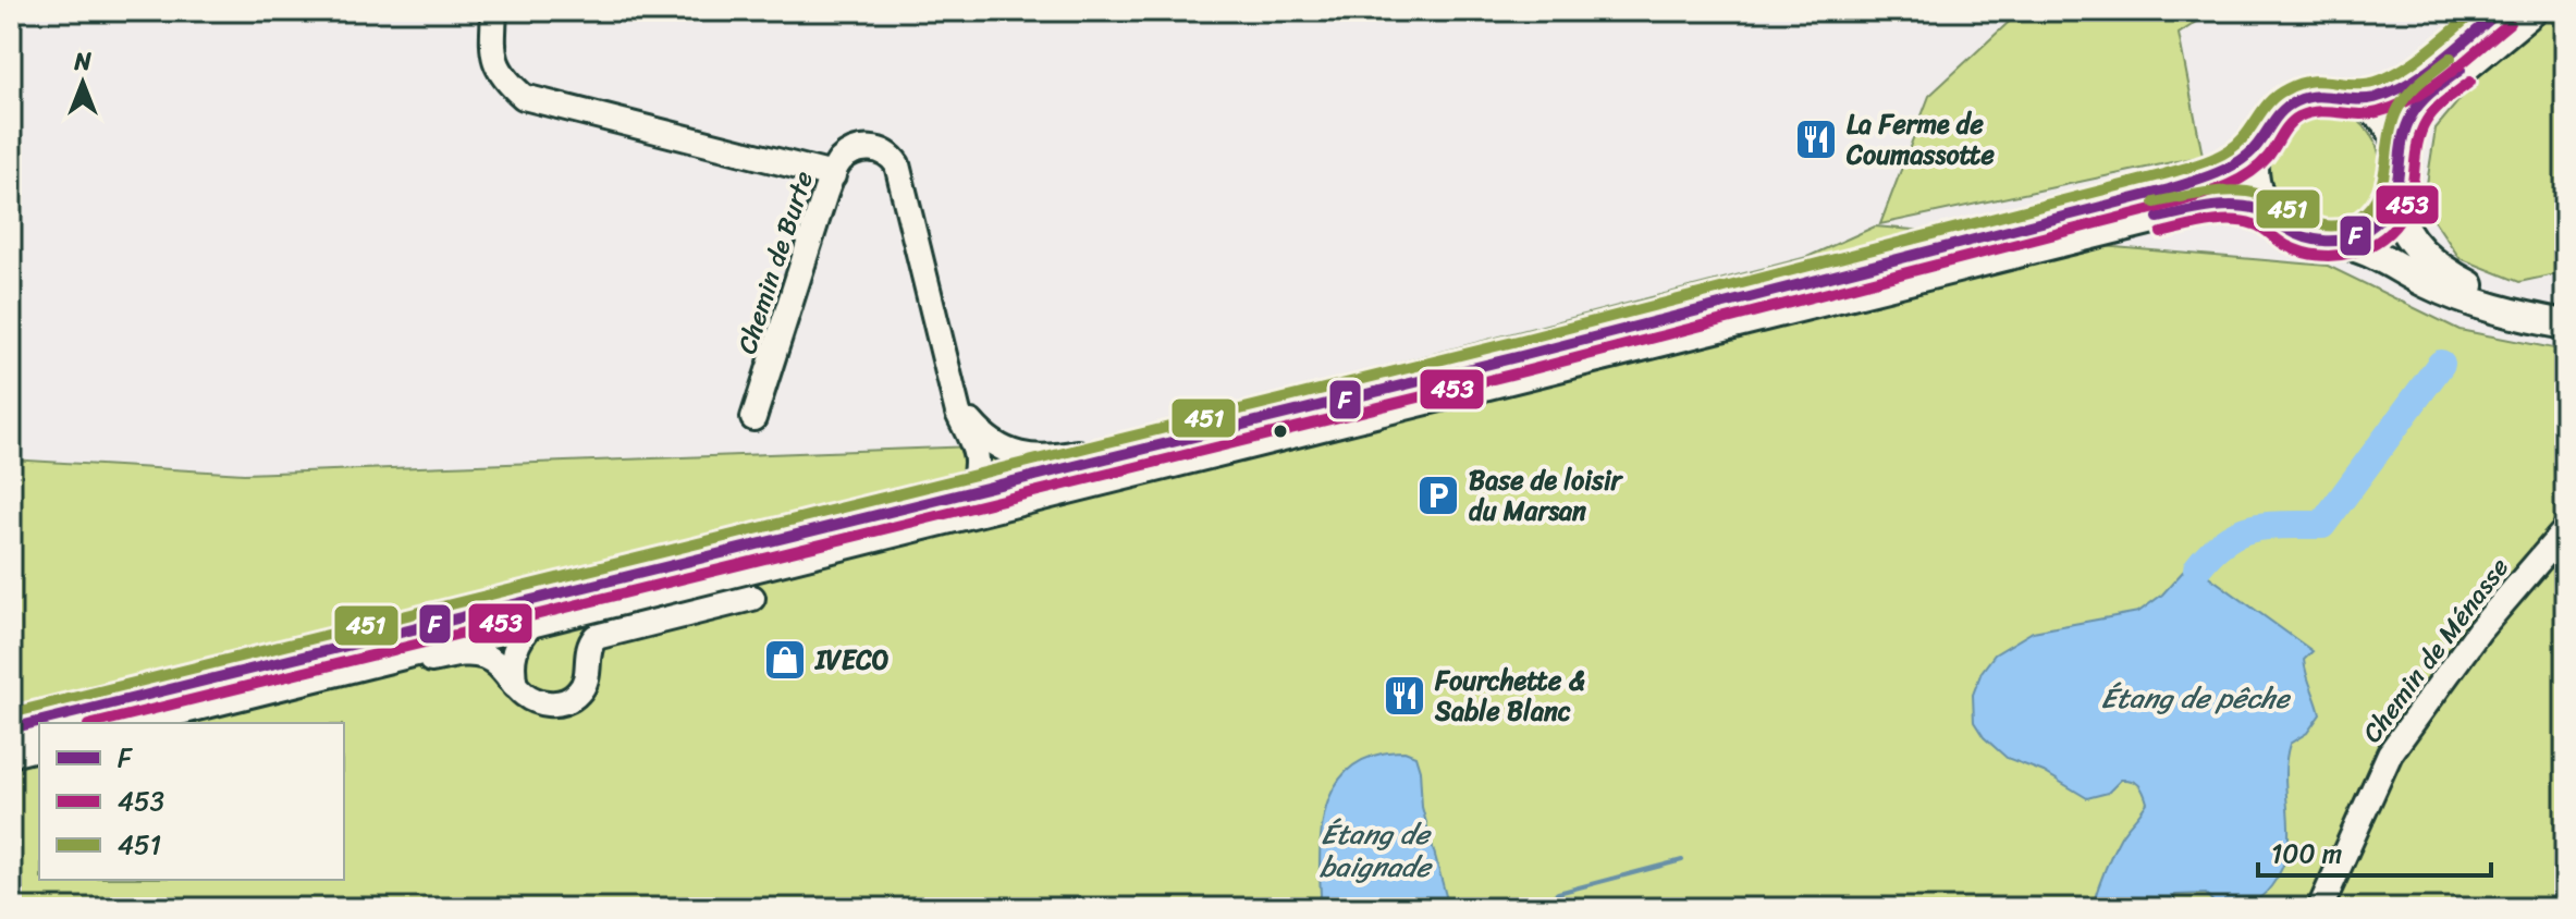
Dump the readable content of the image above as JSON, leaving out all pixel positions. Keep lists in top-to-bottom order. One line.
{"streets":{"street":["Chemin de Burte","Chemin de Ménasse"]},"water":["Étang de pêche","Étang de baignade"],"places":{"restaurant":["La Ferme de Coumassotte","Fourchette & Sable Blanc"],"parking":["Base de loisir du Marsan"],"shop":["IVECO"]},"lines":["transit line F","transit line 451","transit line 453"],"legend":["F","453","451"],"scale_bar":"100 m","north":"top"}
